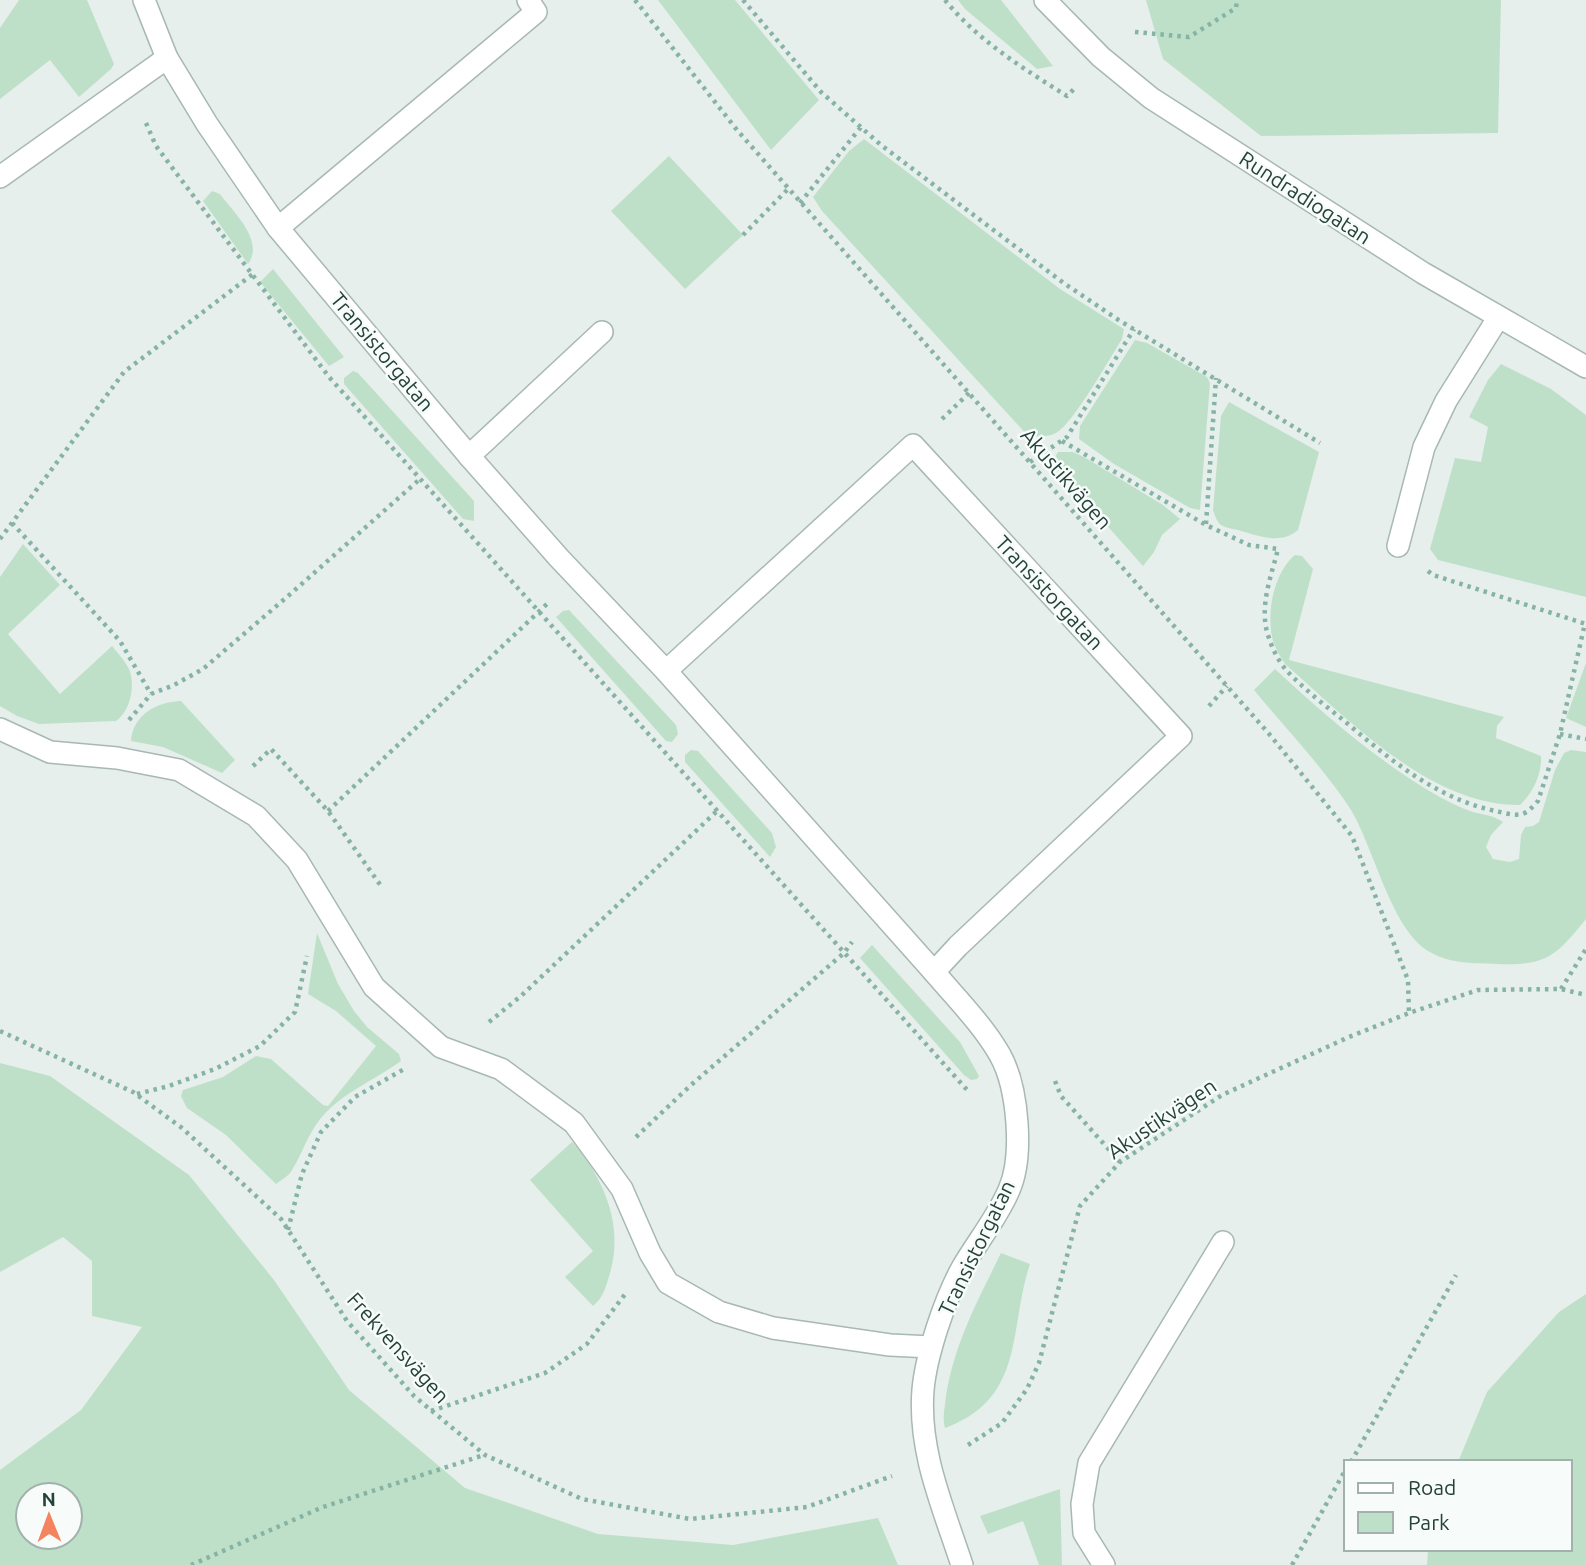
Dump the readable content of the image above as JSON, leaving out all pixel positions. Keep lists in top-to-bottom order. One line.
{"streets":{"street":["Rundradiogatan","Transistorgatan"],"path":["Akustikvägen","Frekvensvägen"]},"crossings":[["Transistorgatan","Akustikvägen"],["Transistorgatan","Frekvensvägen"],["Akustikvägen","Frekvensvägen"]],"legend":["Road","Park"],"north":"top"}
